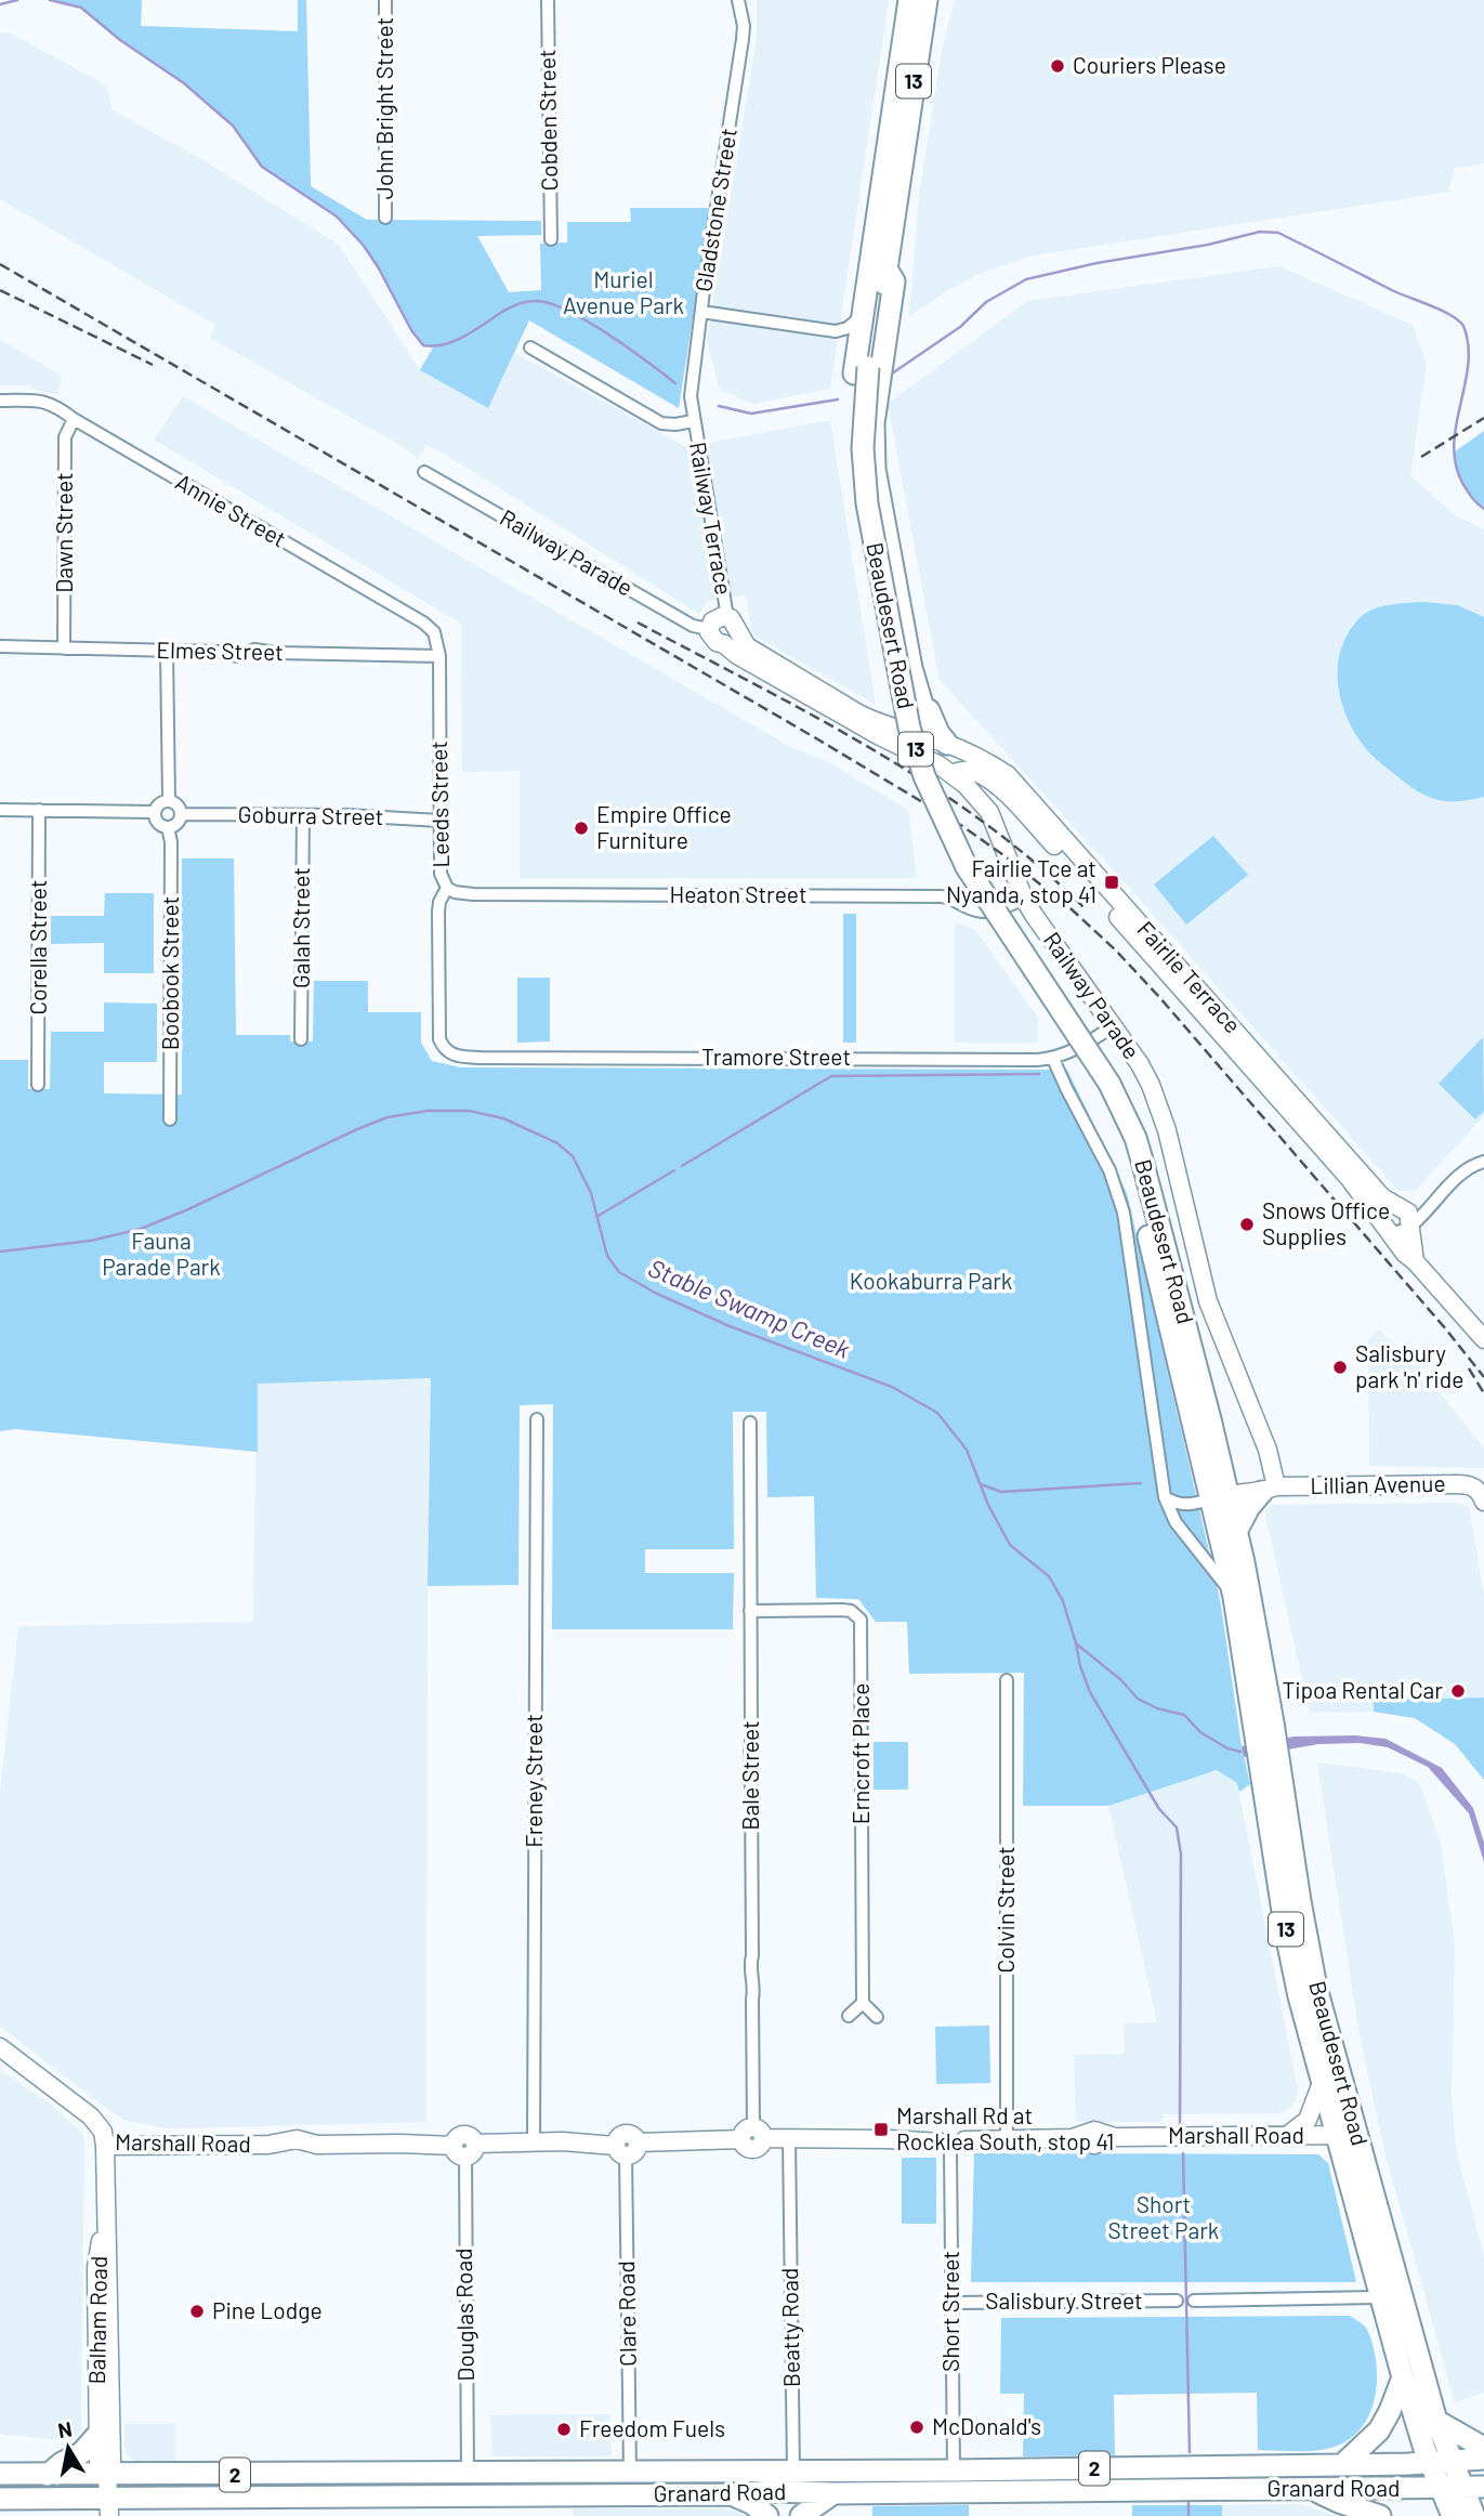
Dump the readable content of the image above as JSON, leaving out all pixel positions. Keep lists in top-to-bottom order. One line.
{"streets":{"highway":["13","Beaudesert Road","2","Granard Road"],"street":["John Bright Street","Cobden Street","Gladstone Street","Annie Street","Railway Terrace","Dawn Street","Railway Parade","Elmes Street","Leeds Street","Goburra Street","Heaton Street","Galah Street","Corella Street","Boobook Street","Fairlie Terrace","Tramore Street","Lillian Avenue","Erncroft Place","Bale Street","Freney Street","Colvin Street","Marshall Road","Salisbury Street","Short Street","Clare Road","Douglas Road","Balham Road","Beatty Road"]},"crossings":[["Gladstone Street","Railway Terrace"],["Annie Street","Dawn Street"],["Annie Street","Elmes Street"],["Annie Street","Leeds Street"],["Railway Terrace","Railway Parade"],["Dawn Street","Elmes Street"],["Railway Parade","Heaton Street"],["Railway Parade","Fairlie Terrace"],["Railway Parade","Tramore Street"],["Railway Parade","Lillian Avenue"],["Beaudesert Road","Tramore Street"],["Beaudesert Road","Lillian Avenue"],["Beaudesert Road","Marshall Road"],["Beaudesert Road","2"],["Beaudesert Road","Granard Road"],["Elmes Street","Leeds Street"],["Leeds Street","Goburra Street"],["Leeds Street","Heaton Street"],["Leeds Street","Tramore Street"],["Goburra Street","Galah Street"],["Goburra Street","Boobook Street"],["Erncroft Place","Bale Street"],["Bale Street","Marshall Road"],["Freney Street","Marshall Road"],["Colvin Street","Marshall Road"],["Marshall Road","Short Street"],["Marshall Road","Clare Road"],["Marshall Road","Douglas Road"],["Marshall Road","Balham Road"],["Marshall Road","Beatty Road"],["Salisbury Street","Short Street"],["Short Street","Granard Road"],["Clare Road","Granard Road"],["Douglas Road","Granard Road"],["Balham Road","Granard Road"],["Beatty Road","Granard Road"],["2","Granard Road"]],"water":["Stable Swamp Creek"],"parks":["Muriel Avenue Park","Fauna Parade Park","Kookaburra Park","Short Street Park"],"places":{"other":["Couriers Please","Empire Office Furniture","Snows Office Supplies","Salisbury park 'n' ride","Tipoa Rental Car","Pine Lodge","McDonald's","Freedom Fuels"],"transit":["Fairlie Tce at Nyanda, stop 41","Marshall Rd at Rocklea South, stop 41"]},"north":"top"}
